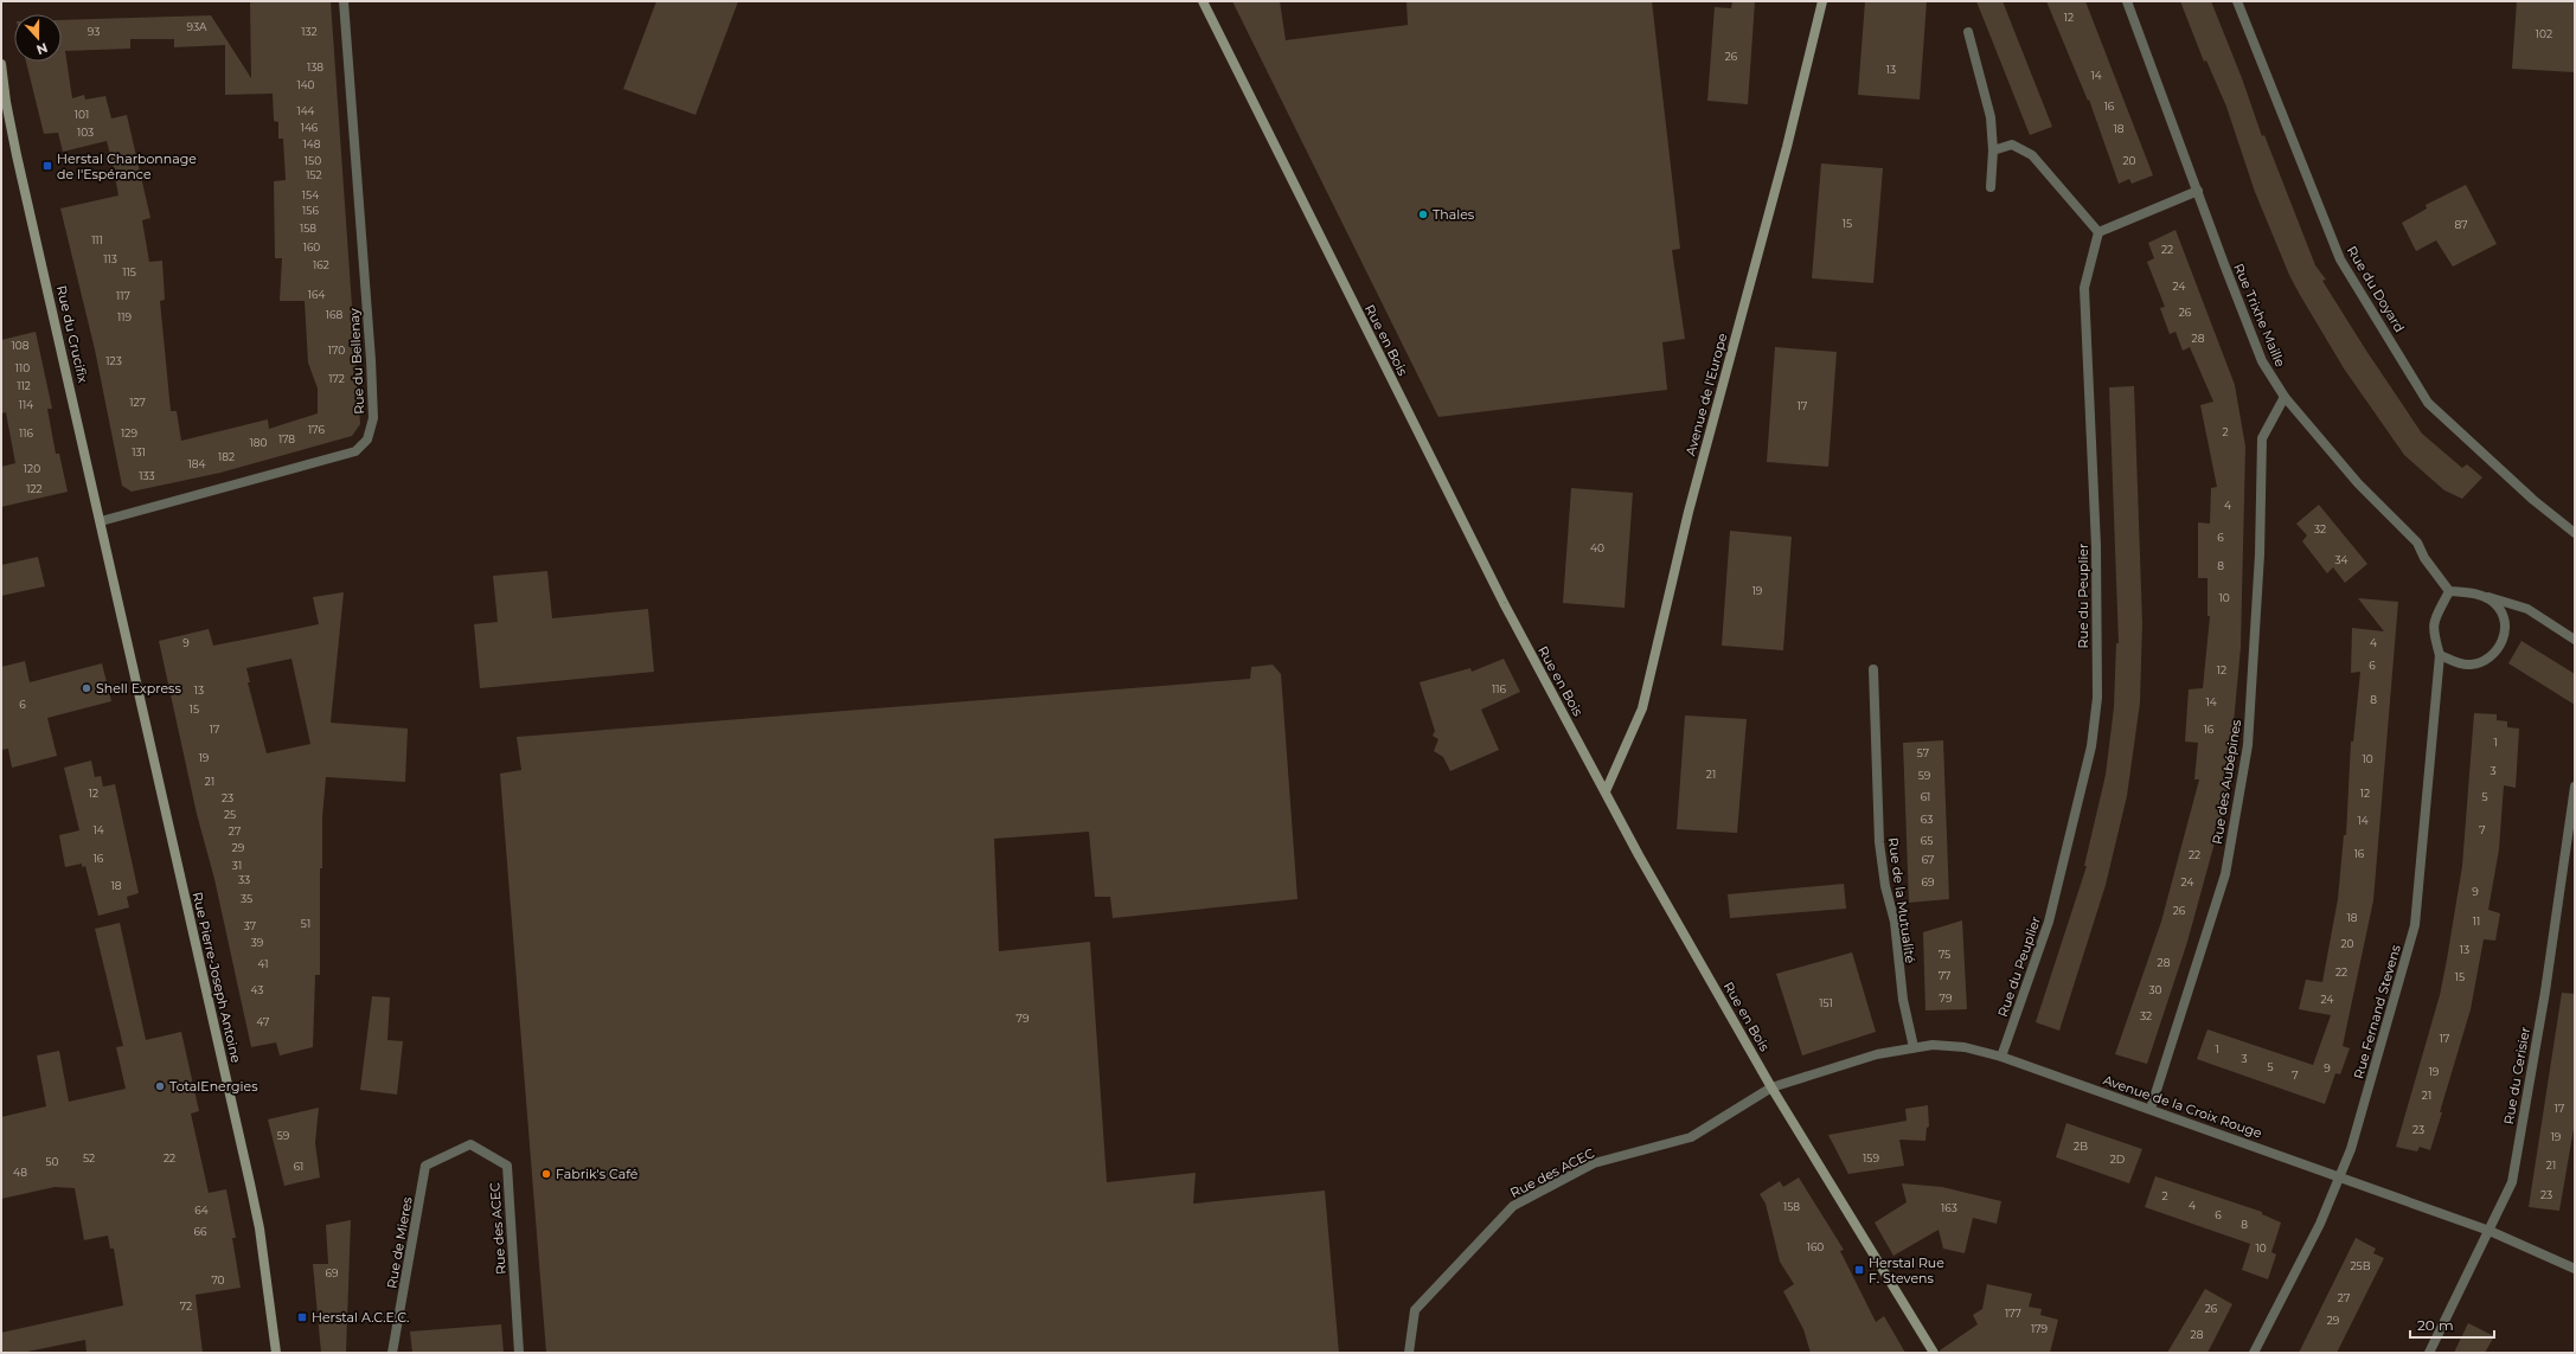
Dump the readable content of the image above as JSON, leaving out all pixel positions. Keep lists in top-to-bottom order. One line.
{"streets":{"street":["Rue du Doyard","Rue Trixhe Maille","Rue du Crucifix","Rue en Bois","Rue du Bellenay","Avenue de l'Europe","Rue du Peuplier","Rue des Aubépines","Rue de la Mutualité","Rue Pierre-Joseph Antoine","Rue Fernand Stevens","Rue du Cerisier","Avenue de la Croix Rouge","Rue des ACEC","Rue de Mieres"]},"crossings":[["Rue Trixhe Maille","Rue des Aubépines"],["Rue Trixhe Maille","Rue Fernand Stevens"],["Rue du Crucifix","Rue du Bellenay"],["Rue du Crucifix","Rue Pierre-Joseph Antoine"],["Rue en Bois","Avenue de l'Europe"],["Rue en Bois","Avenue de la Croix Rouge"],["Rue en Bois","Rue des ACEC"],["Rue du Peuplier","Avenue de la Croix Rouge"],["Rue des Aubépines","Avenue de la Croix Rouge"],["Rue de la Mutualité","Avenue de la Croix Rouge"],["Rue Fernand Stevens","Avenue de la Croix Rouge"],["Rue du Cerisier","Avenue de la Croix Rouge"],["Avenue de la Croix Rouge","Rue des ACEC"],["Rue des ACEC","Rue de Mieres"]],"places":{"transit":["Herstal Charbonnage de l'Espérance","Herstal Rue F. Stevens","Herstal A.C.E.C."],"other":["Thales","Shell Express","TotalEnergies","Fabrik's Café"]},"house_numbers":["12","93A","93","132","102","26","138","13","14","140","16","144","101","146","18","103","148","150","20","152","154","156","15","87","158","111","160","22","113","162","115","24","164","117","26","168","119","28","108","170","123","110","172","112","127","114","17","176","2","116","129","178","180","131","182","184","120","133","122","4","32","6","40","34","8","19","10","9","4","6","12","116","13","8","14","6","15","17","16","1","57","19","10","3","21","59","21","12","12","61","5","23","25","63","14","14","7","27","65","29","16","22","16","67","31","33","69","24","18","9","35","26","18","11","51","37","39","20","13","75","28","41","22","77","15","43","30","79","24","151","32","79","47","17","1","3","5","9","19","7","21","17","23","59","19","2B","52","22","159","2D","50","21","61","48","23","2","4","158","163","64","6","8","66","160","10","25B","69","70","27","72","26","177","29","179","28"],"scale_bar":"20 m","north":"bottom"}
